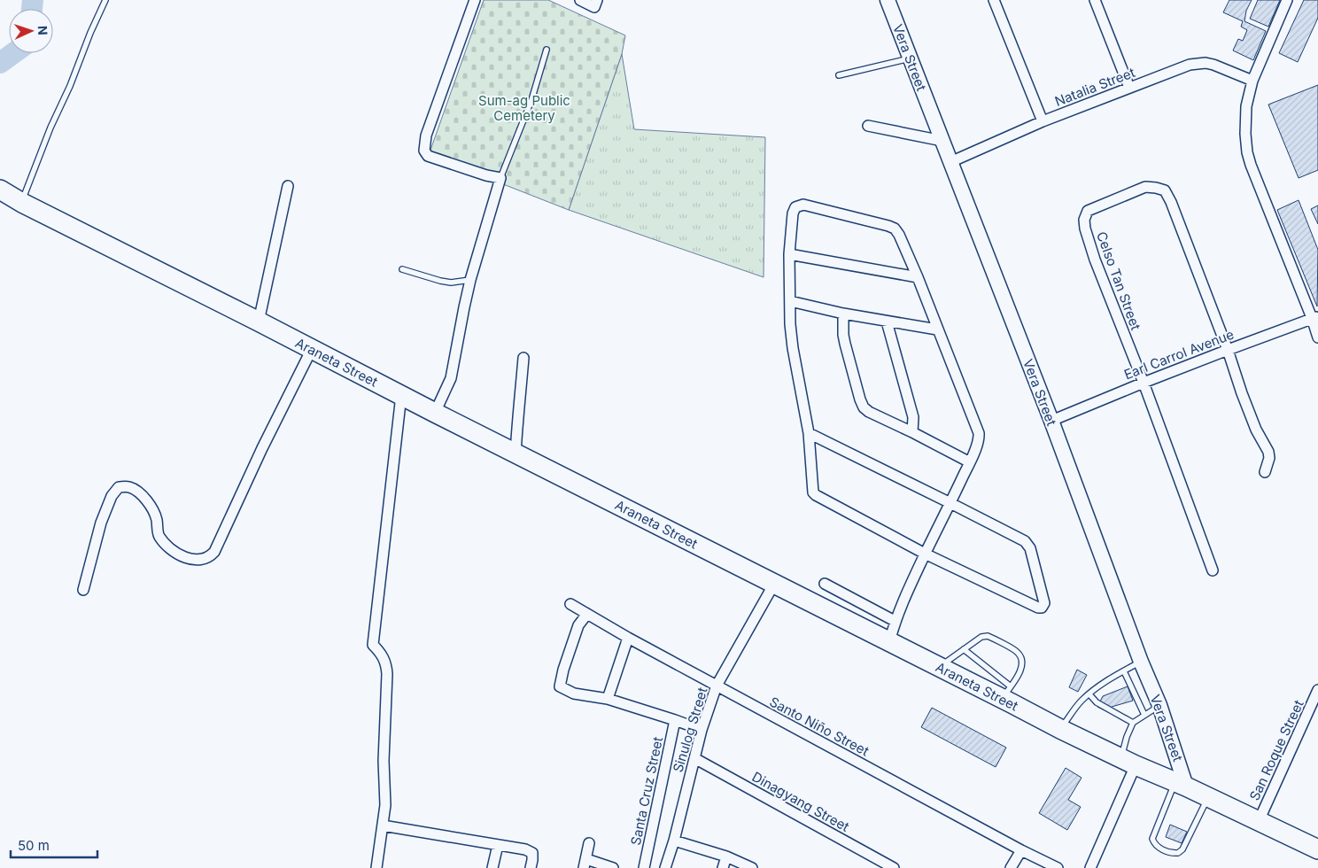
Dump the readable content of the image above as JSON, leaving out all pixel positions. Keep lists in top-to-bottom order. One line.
{"streets":{"highway":["Araneta Street"],"street":["Vera Street","Natalia Street","Celso Tan Street","Earl Carrol Avenue","Santo Niño Street","Sinulog Street","San Roque Street","Santa Cruz Street","Dinagyang Street"]},"crossings":[["Vera Street","Natalia Street"],["Vera Street","Earl Carrol Avenue"],["Vera Street","Araneta Street"],["Celso Tan Street","Earl Carrol Avenue"],["Araneta Street","Sinulog Street"],["Araneta Street","San Roque Street"],["Santo Niño Street","Sinulog Street"],["Sinulog Street","Dinagyang Street"]],"parks":["Sum-ag Public Cemetery"],"scale_bar":"50 m","north":"right"}
